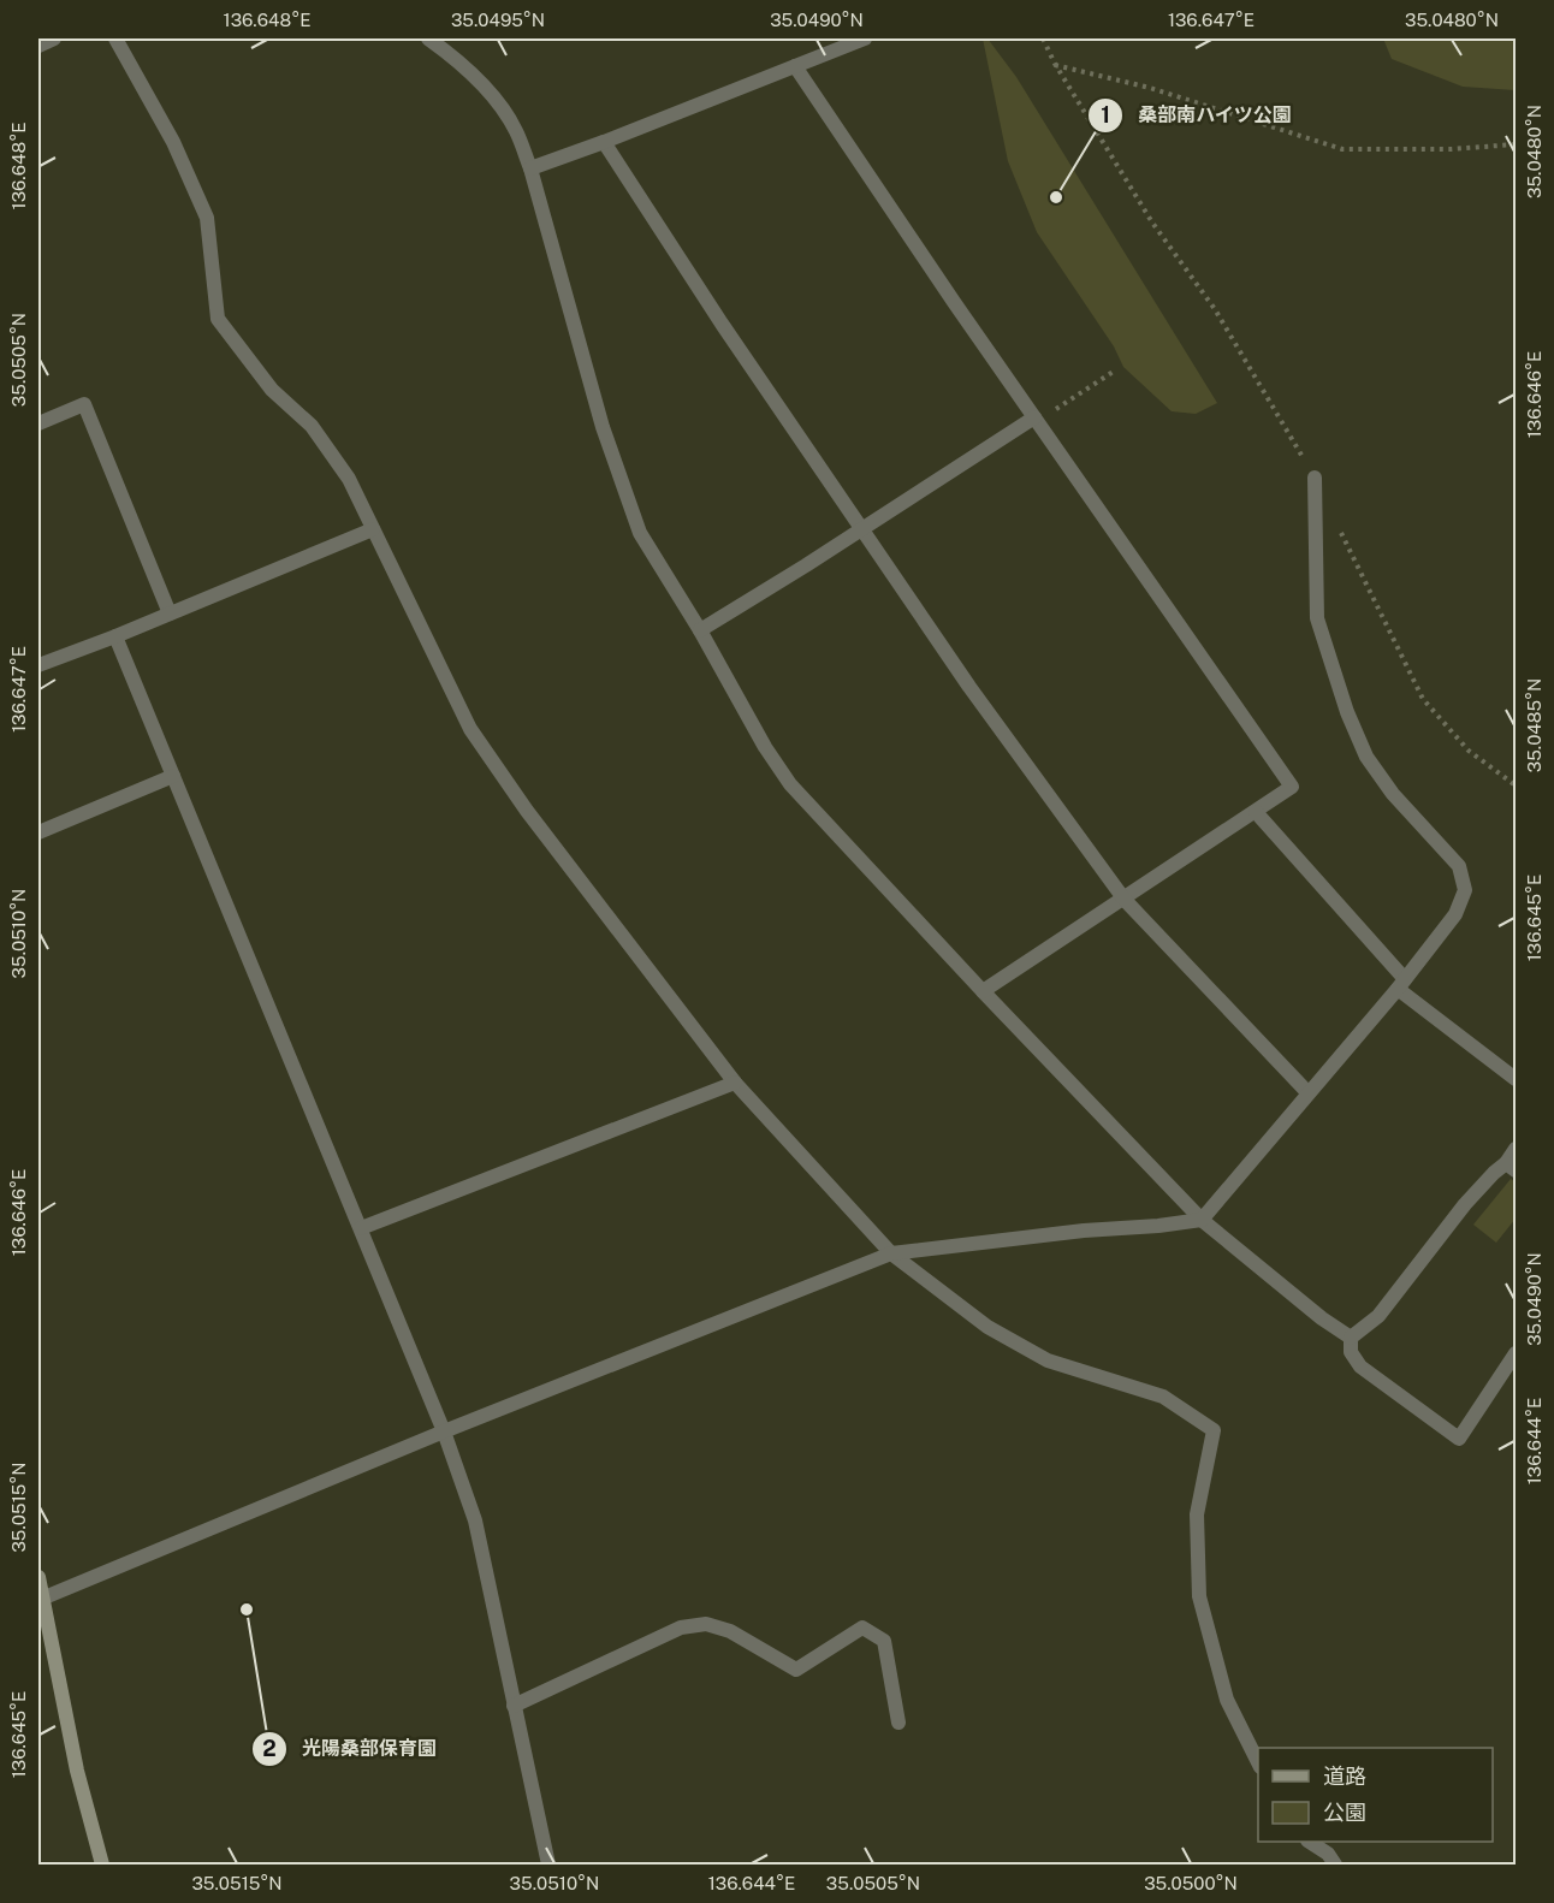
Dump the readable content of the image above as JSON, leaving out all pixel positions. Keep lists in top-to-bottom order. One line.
{"places":["桑部南ハイツ公園","光陽桑部保育園"],"legend":["道路","公園"],"coordinates":["136.648°E","35.0495°N","35.0490°N","136.647°E","35.0480°N","35.0505°N","136.646°E","35.0485°N","136.645°E","35.0510°N","136.644°E","35.0515°N","35.0500°N"]}
